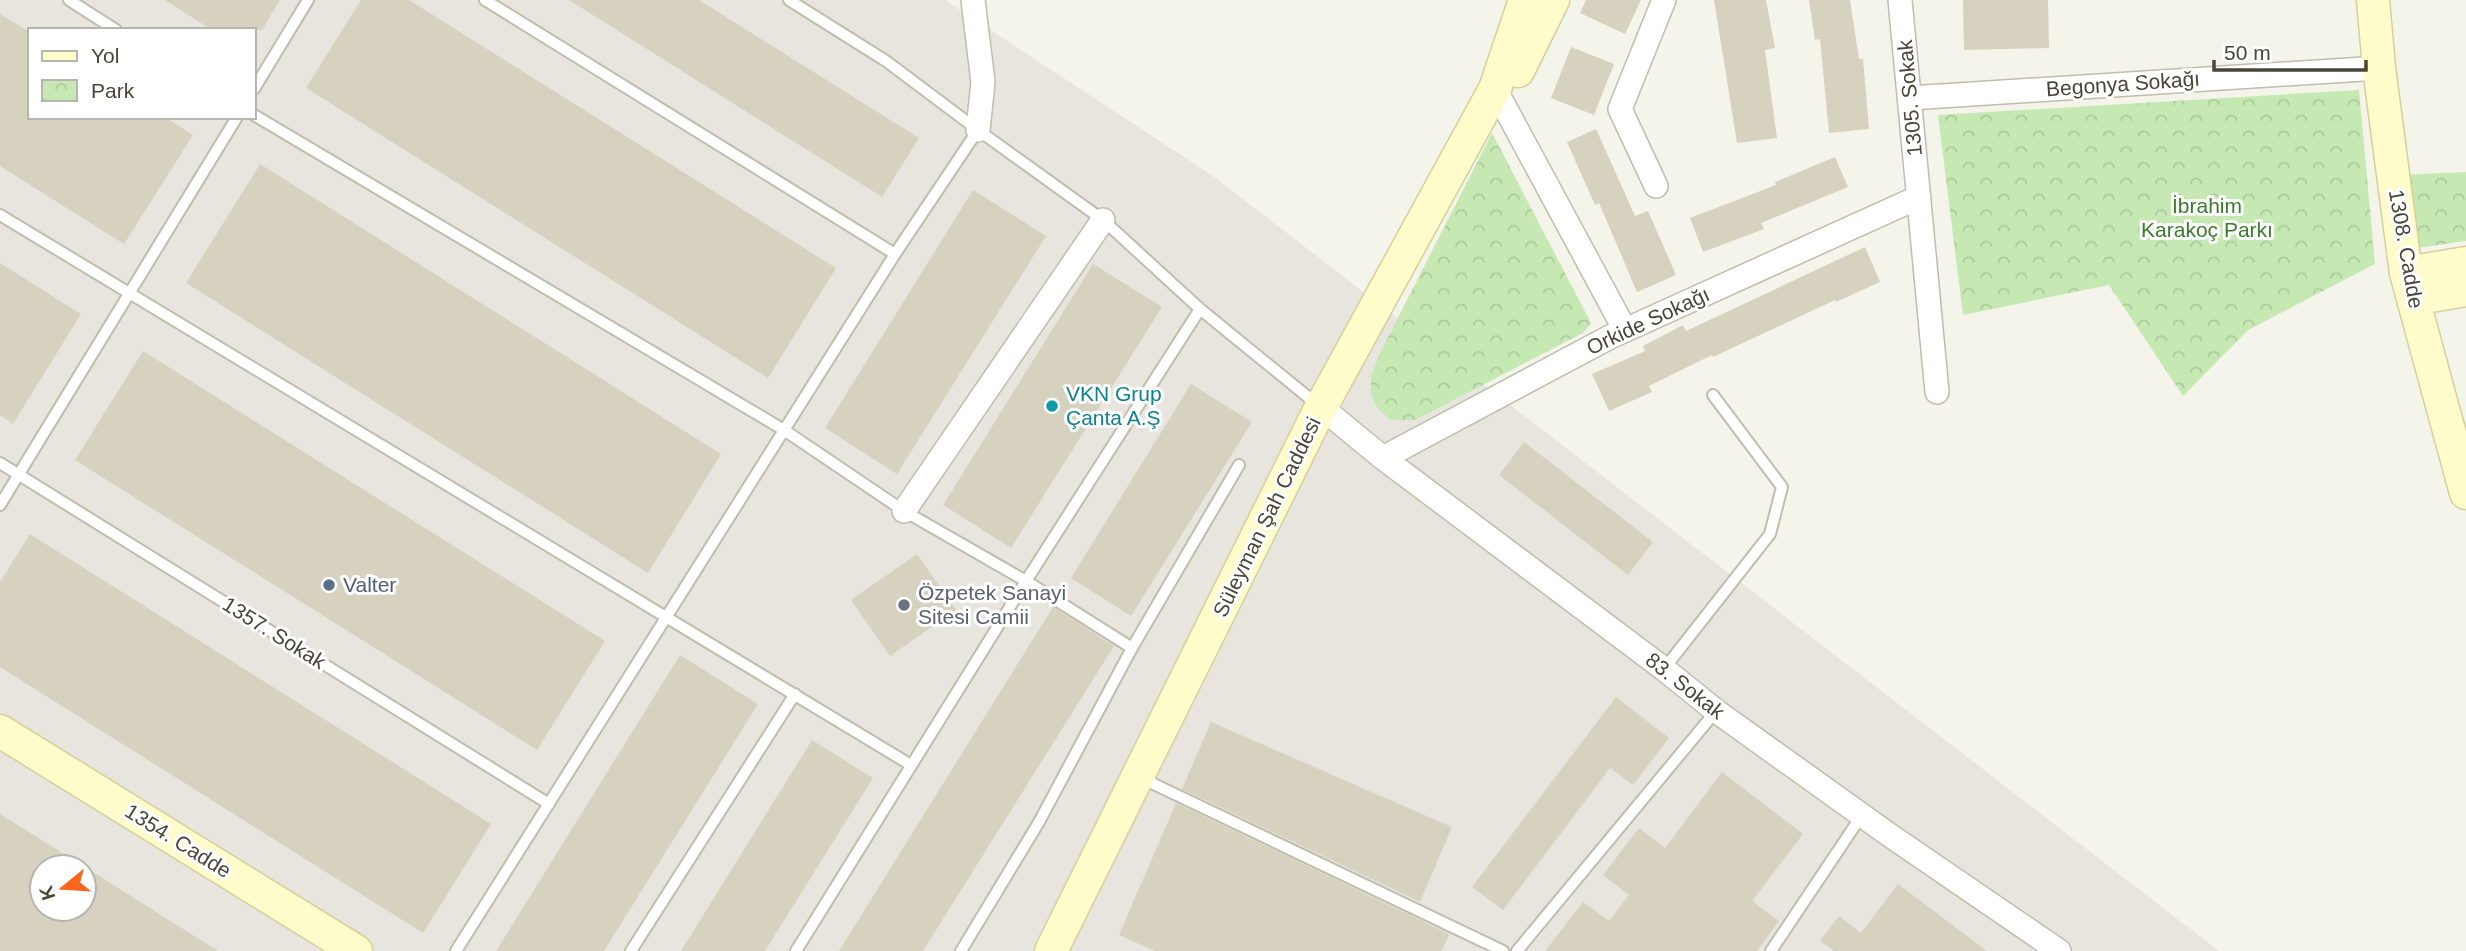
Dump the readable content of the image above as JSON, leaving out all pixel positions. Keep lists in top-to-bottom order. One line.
{"streets":{"main road":["1308. Cadde","Süleyman Şah Caddesi","1354. Cadde"],"street":["Begonya Sokağı","1305. Sokak","Orkide Sokağı","83. Sokak"],"lane":["1357. Sokak"]},"crossings":[["Begonya Sokağı","1305. Sokak"],["Begonya Sokağı","1308. Cadde"],["1305. Sokak","Orkide Sokağı"],["Orkide Sokağı","83. Sokak"],["Süleyman Şah Caddesi","83. Sokak"]],"parks":["İbrahim Karakoç Parkı"],"places":["VKN Grup Çanta A.Ş","Valter","Özpetek Sanayi Sitesi Camii"],"legend":["Yol","Park"],"scale_bar":"50 m","north":"left"}
